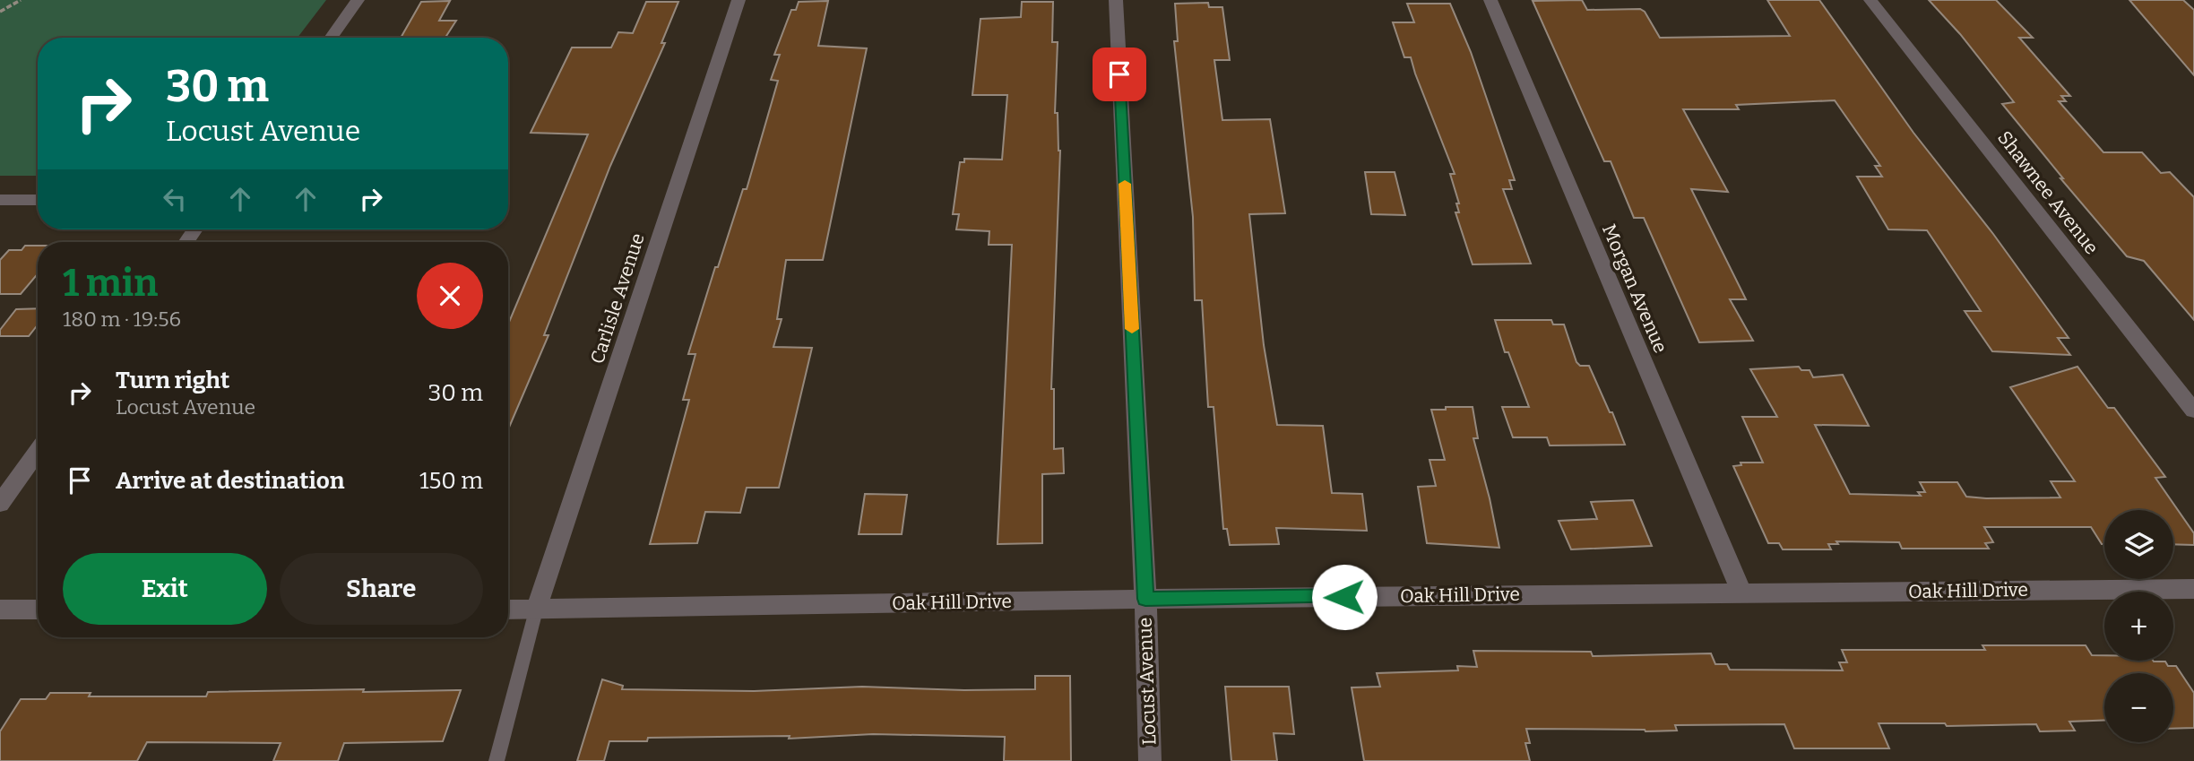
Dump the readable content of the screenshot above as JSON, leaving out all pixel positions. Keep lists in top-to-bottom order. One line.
{"streets":{"street":["Shawnee Avenue","Morgan Avenue","Carlisle Avenue","Oak Hill Drive","Locust Avenue"]},"crossings":[["Morgan Avenue","Oak Hill Drive"],["Carlisle Avenue","Oak Hill Drive"],["Oak Hill Drive","Locust Avenue"]],"page":{"turn":["30 m","Locust Avenue"],"heading":["1 min","180 m · 19:56"],"list":[{"name":"Turn right","note":"Locust Avenue","value":"30 m"},{"name":"Arrive at destination","value":"150 m"}],"map_buttons":["+","−"],"buttons":["Exit","Share"]}}
